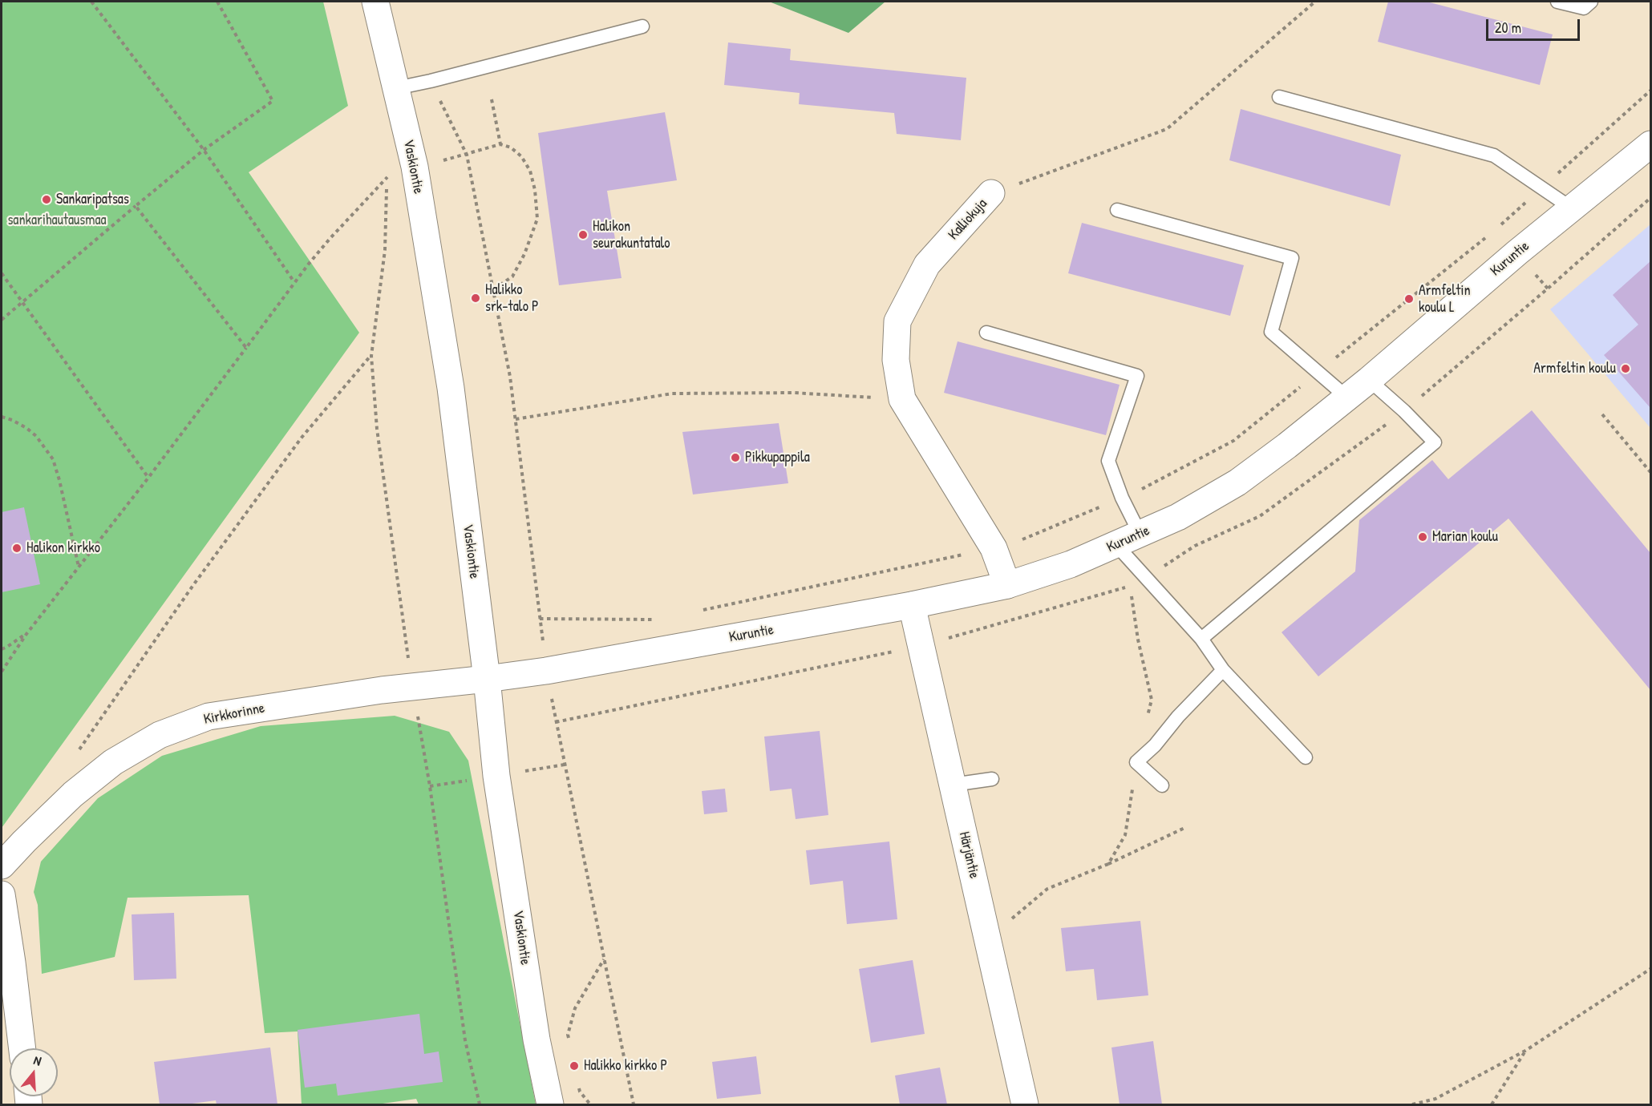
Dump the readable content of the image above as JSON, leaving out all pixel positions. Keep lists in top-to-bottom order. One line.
{"streets":{"street":["Vaskiontie","Kalliokuja","Kuruntie","Kirkkorinne","Härjäntie"]},"crossings":[["Vaskiontie","Kuruntie"],["Vaskiontie","Kirkkorinne"],["Kalliokuja","Kuruntie"],["Kuruntie","Kirkkorinne"],["Kuruntie","Härjäntie"]],"parks":["sankarihautausmaa"],"places":["Sankaripatsas","Halikon seurakuntatalo","Halikko srk-talo P","Armfeltin koulu L","Armfeltin koulu","Pikkupappila","Marian koulu","Halikon kirkko","Halikko kirkko P"],"scale_bar":"20 m","north":"top"}
